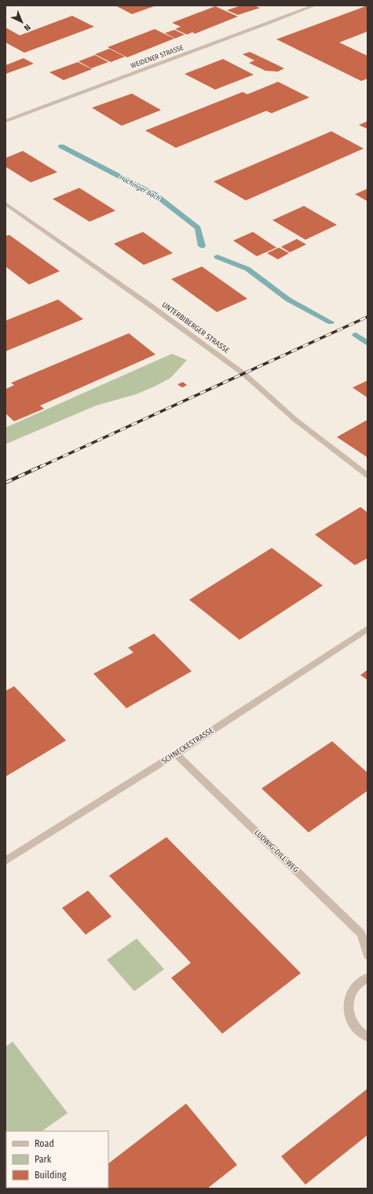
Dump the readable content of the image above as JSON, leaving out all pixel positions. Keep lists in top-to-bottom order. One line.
{"streets":{"street":["WEIDENER STRASSE","UNTERBIBERGER STRASSE","SCHNECKESTRASSE","LUDWIG-DILL-WEG"]},"crossings":[["SCHNECKESTRASSE","LUDWIG-DILL-WEG"]],"water":["Hachinger Bach"],"legend":["Road","Park","Building"],"north":"bottom right"}
